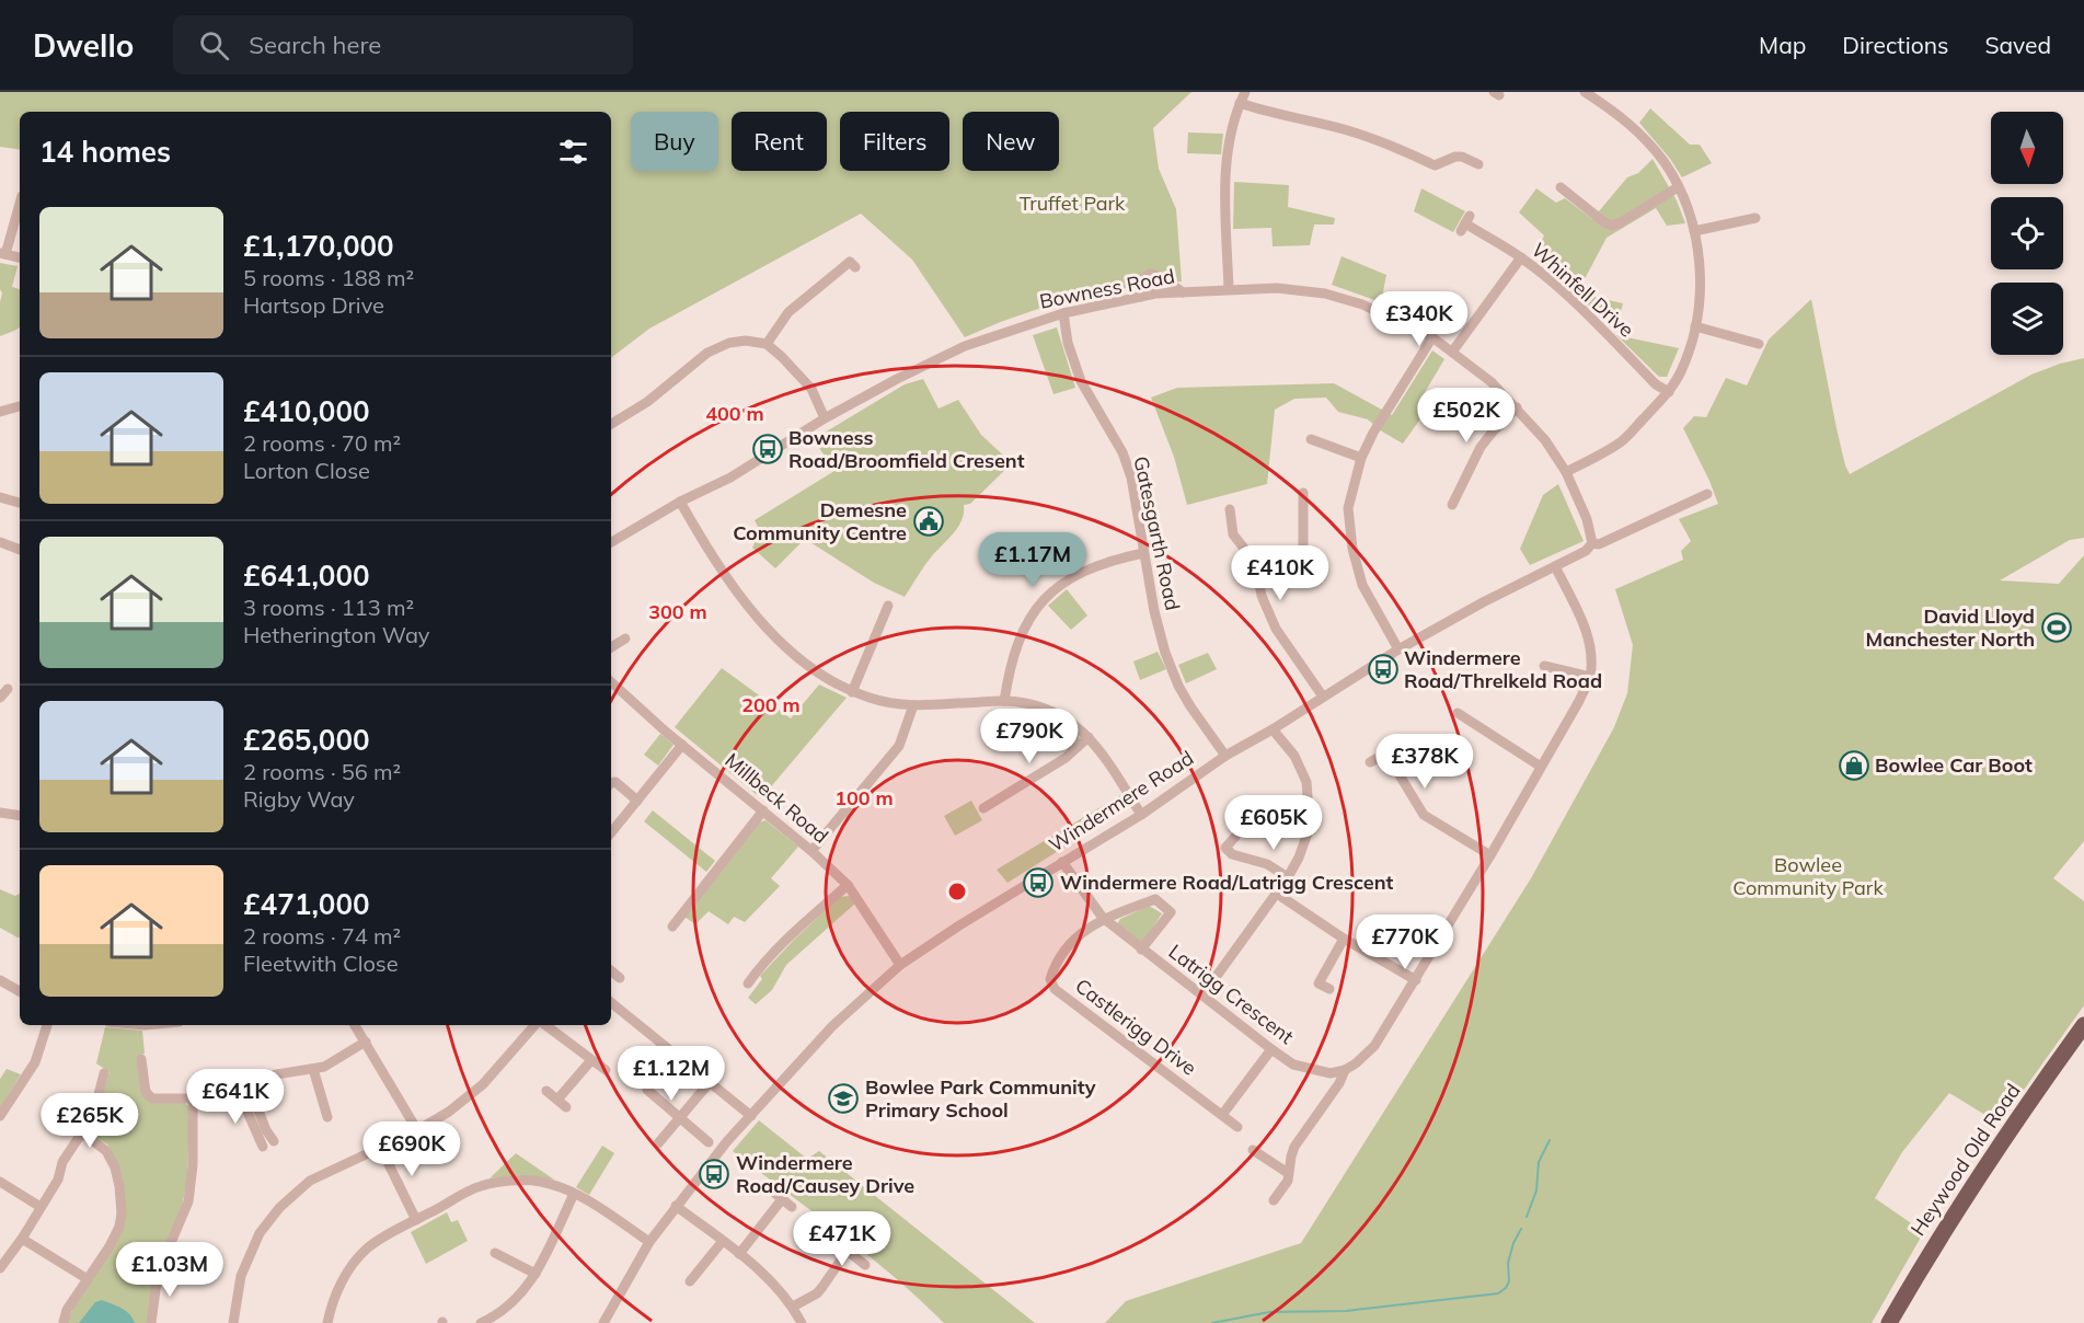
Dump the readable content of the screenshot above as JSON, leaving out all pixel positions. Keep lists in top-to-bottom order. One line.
{"streets":{"main road":["Heywood Old Road"],"street":["Bowness Road","Whinfell Drive","Gatesgarth Road","Millbeck Road","Windermere Road","Latrigg Crescent","Castlerigg Drive"]},"crossings":[["Bowness Road","Gatesgarth Road"],["Bowness Road","Windermere Road"],["Gatesgarth Road","Windermere Road"],["Millbeck Road","Windermere Road"],["Windermere Road","Latrigg Crescent"],["Latrigg Crescent","Castlerigg Drive"]],"parks":["Truffet Park","Bowlee Community Park"],"places":{"bus stop":["Bowness Road/Broomfield Cresent","Windermere Road/Threlkeld Road","Windermere Road/Latrigg Crescent","Windermere Road/Causey Drive"],"public building":["Demesne Community Centre"],"sports":["David Lloyd Manchester North"],"shop":["Bowlee Car Boot"],"school or university":["Bowlee Park Community Primary School"]},"north":"bottom","page":{"header":"Dwello","search":"Search here","nav":["Map","Directions","Saved"],"chip":["Buy","Rent","Filters","New"],"heading":"14 homes","list":[{"name":"£1,170,000","note":"5 rooms · 188 m² · Hartsop Drive"},{"name":"£410,000","note":"2 rooms · 70 m² · Lorton Close"},{"name":"£641,000","note":"3 rooms · 113 m² · Hetherington Way"},{"name":"£265,000","note":"2 rooms · 56 m² · Rigby Way"},{"name":"£471,000","note":"2 rooms · 74 m² · Fleetwith Close"}],"price":["£340K","£502K","£1.17M","£410K","£790K","£378K","£605K","£770K","£1.12M","£641K","£265K","£690K","£471K","£1.03M"]},"rings":["400 m","300 m","200 m","100 m"]}
